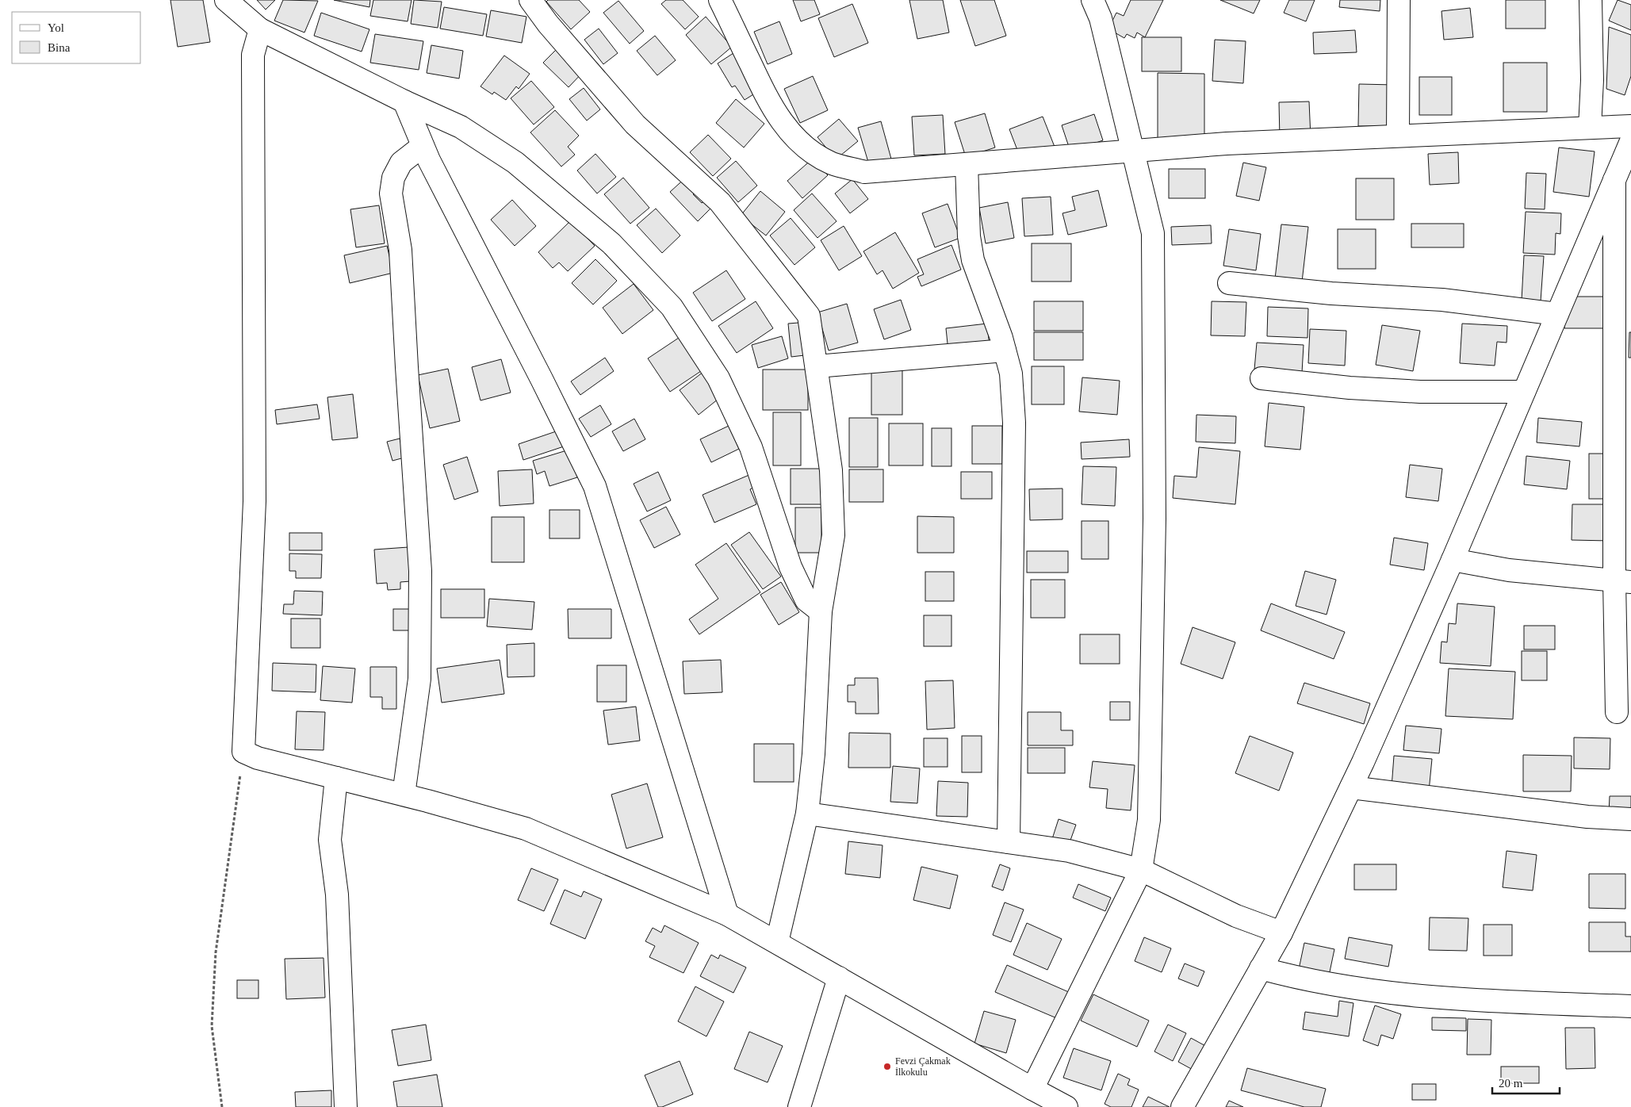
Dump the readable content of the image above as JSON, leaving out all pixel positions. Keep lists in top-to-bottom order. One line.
{"places":["Fevzi Çakmak İlkokulu"],"legend":["Yol","Bina"],"scale_bar":"20 m"}
